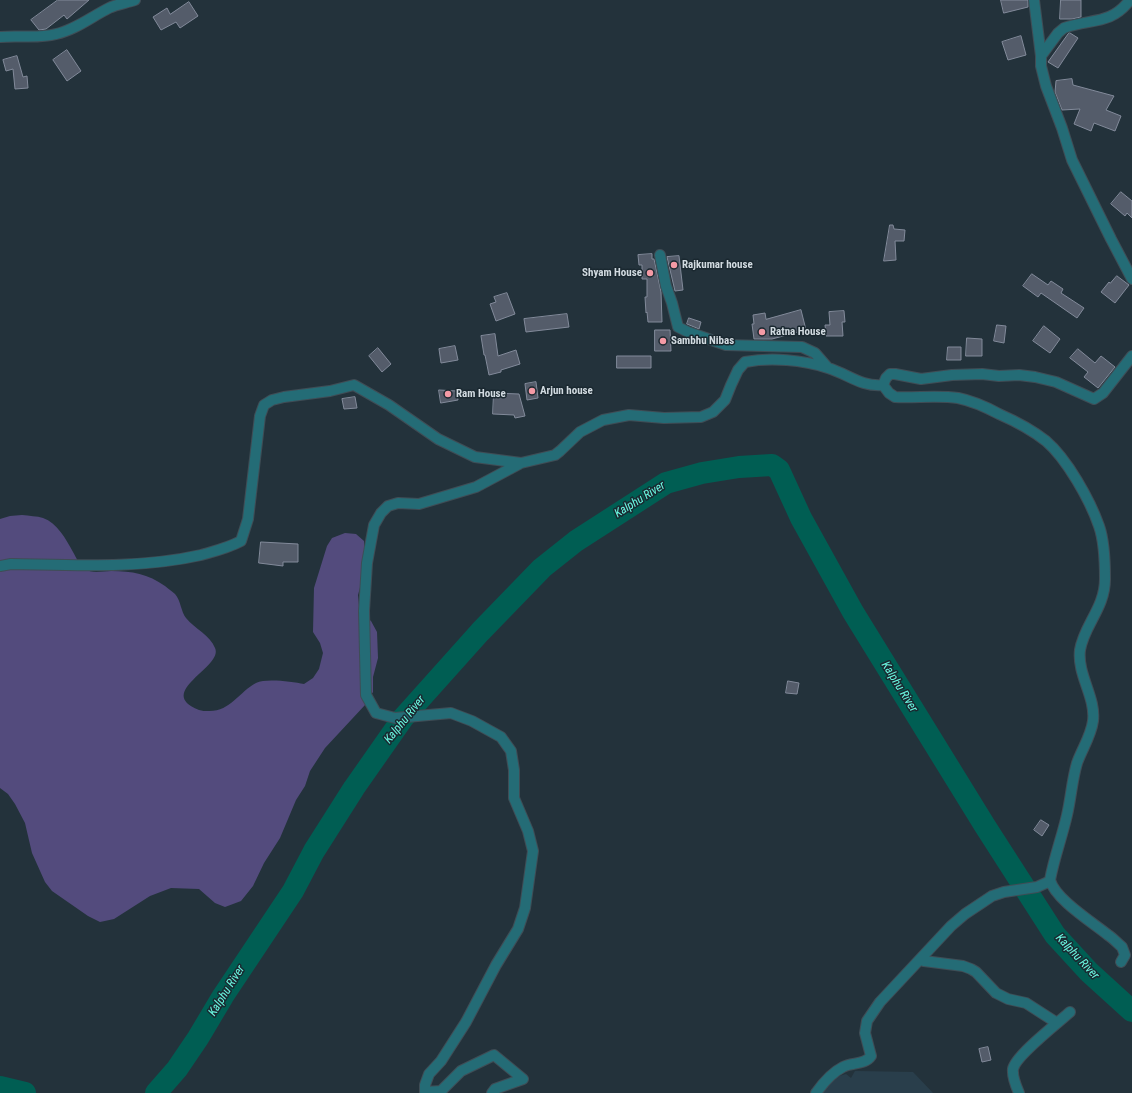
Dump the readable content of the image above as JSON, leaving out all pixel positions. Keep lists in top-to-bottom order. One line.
{"water":["Kalphu River"],"places":["Rajkumar house","Shyam House","Ratna House","Sambhu Nibas","Arjun house","Ram House"]}
